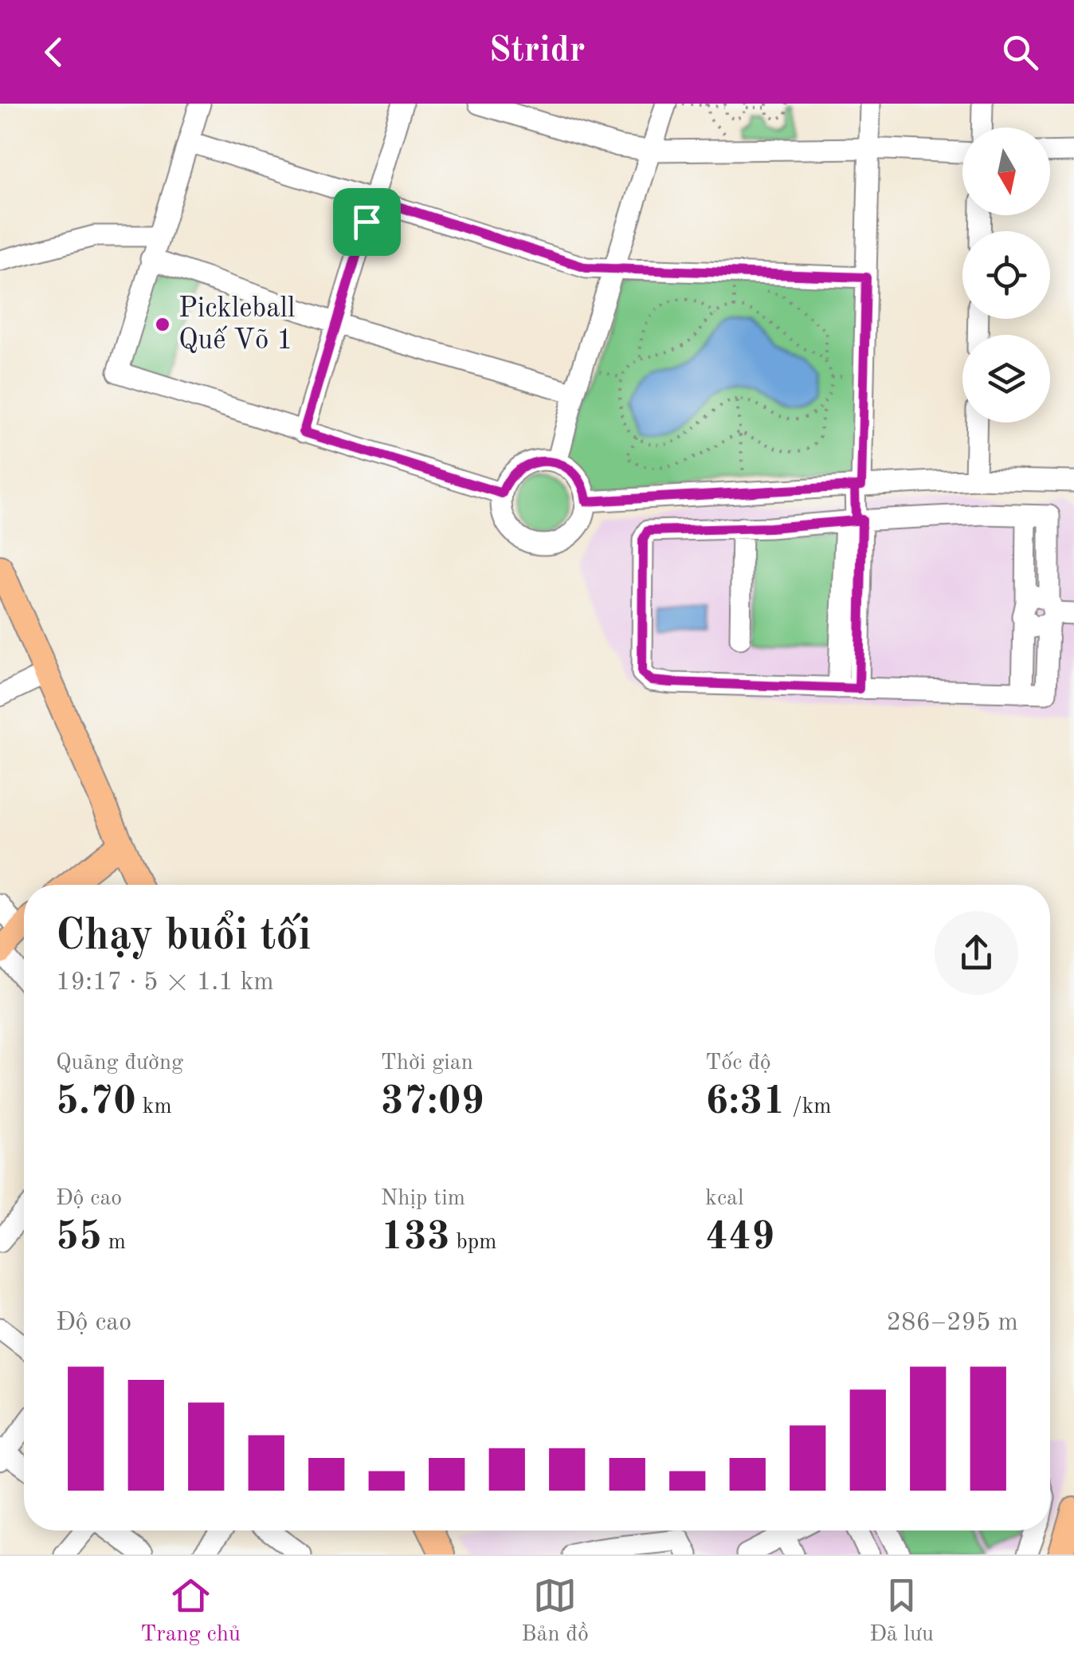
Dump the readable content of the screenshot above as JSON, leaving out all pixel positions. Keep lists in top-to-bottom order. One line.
{"places":["Pickleball Quế Võ 1"],"north":"bottom","page":{"header":"Stridr","heading":["Chạy buổi tối","19:17 · 5 × 1.1 km"],"stats":[["Quãng đường","5.70 km"],["Thời gian","37:09"],["Tốc độ","6:31 /km"],["Độ cao","55 m"],["Nhịp tim","133 bpm"],["kcal","449"]],"chart":["Độ cao","286–295 m"],"tabs":["Trang chủ","Bản đồ","Đã lưu"]}}
